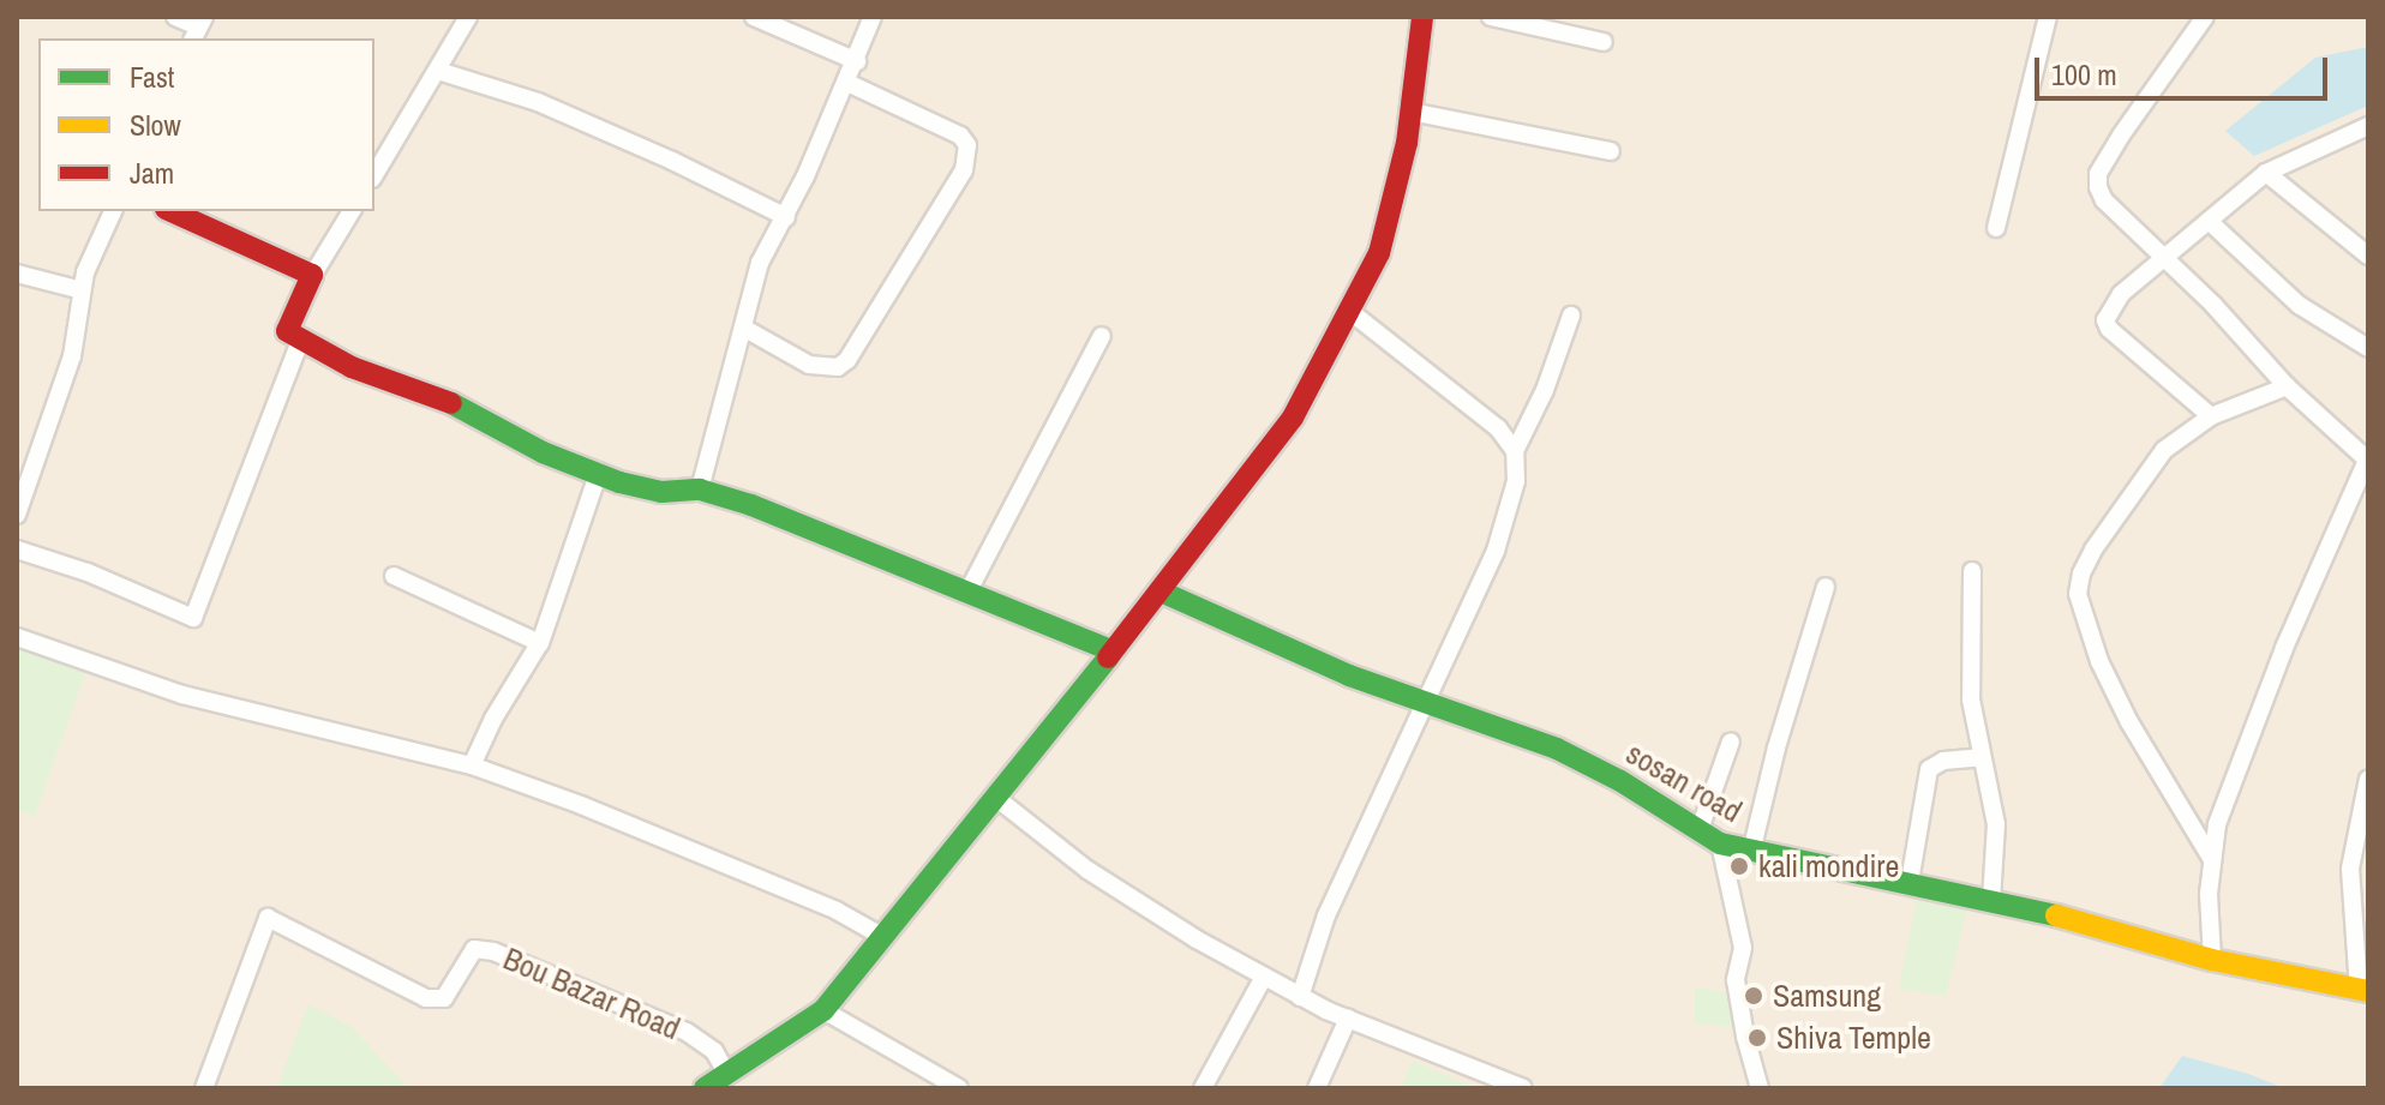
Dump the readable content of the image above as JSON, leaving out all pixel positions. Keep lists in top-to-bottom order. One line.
{"streets":{"street":["sosan road","Bou Bazar Road"]},"places":["kali mondire","Samsung","Shiva Temple"],"legend":["Fast","Slow","Jam"],"scale_bar":"100 m"}
